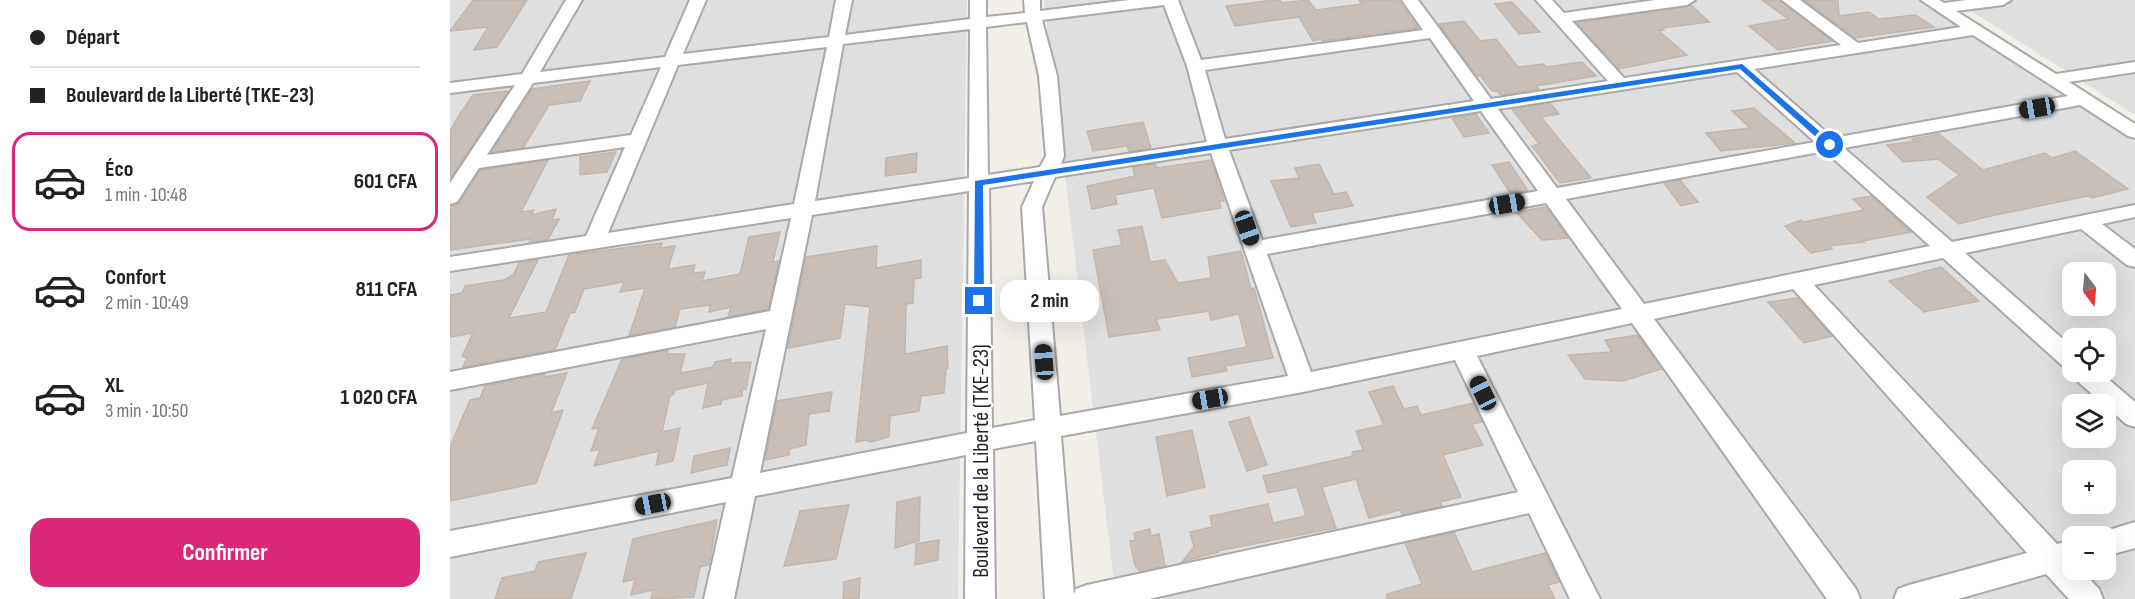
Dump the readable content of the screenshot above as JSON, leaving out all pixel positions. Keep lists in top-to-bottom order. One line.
{"streets":{"street":["Boulevard de la Liberté (TKE-23)"]},"north":"bottom","page":{"banner":["Départ","Boulevard de la Liberté (TKE-23)"],"list":[{"name":"Éco","note":"1 min · 10:48","value":"601 CFA"},{"name":"Confort","note":"2 min · 10:49","value":"811 CFA"},{"name":"XL","note":"3 min · 10:50","value":"1 020 CFA"}],"map_buttons":["+","−"],"bubble":"2 min","buttons":"Confirmer"}}
